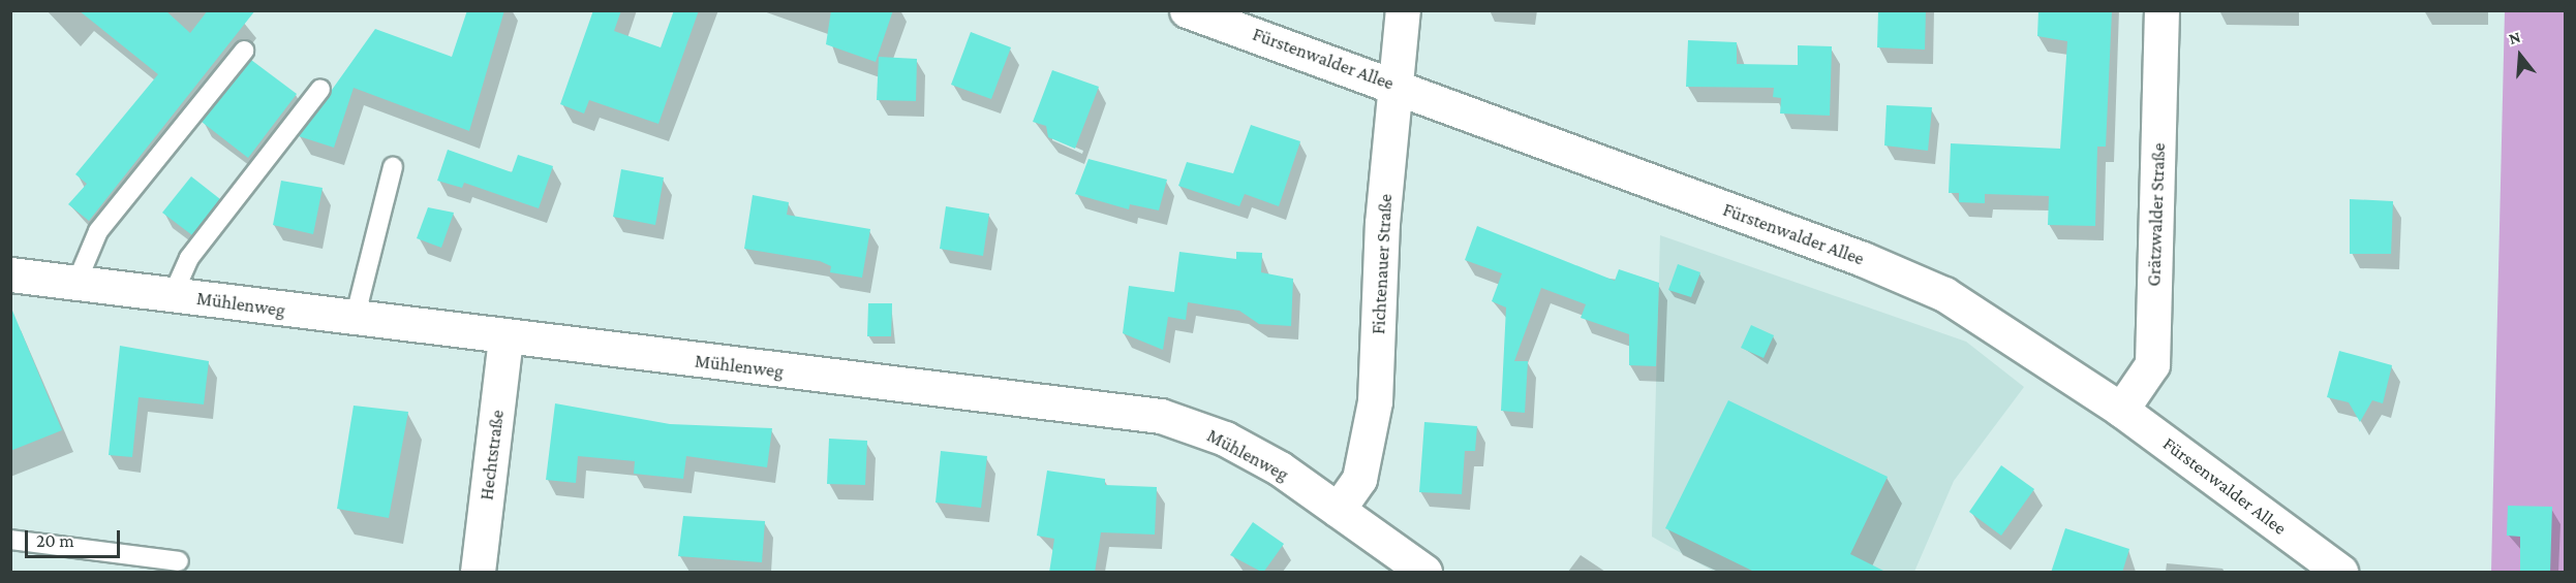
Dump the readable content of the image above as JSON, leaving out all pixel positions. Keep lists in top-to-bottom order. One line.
{"streets":{"street":["Fürstenwalder Allee","Grätzwalder Straße","Fichtenauer Straße","Mühlenweg","Hechtstraße"]},"crossings":[["Fürstenwalder Allee","Grätzwalder Straße"],["Fürstenwalder Allee","Fichtenauer Straße"],["Fichtenauer Straße","Mühlenweg"],["Mühlenweg","Hechtstraße"]],"scale_bar":"20 m","north":"top"}
